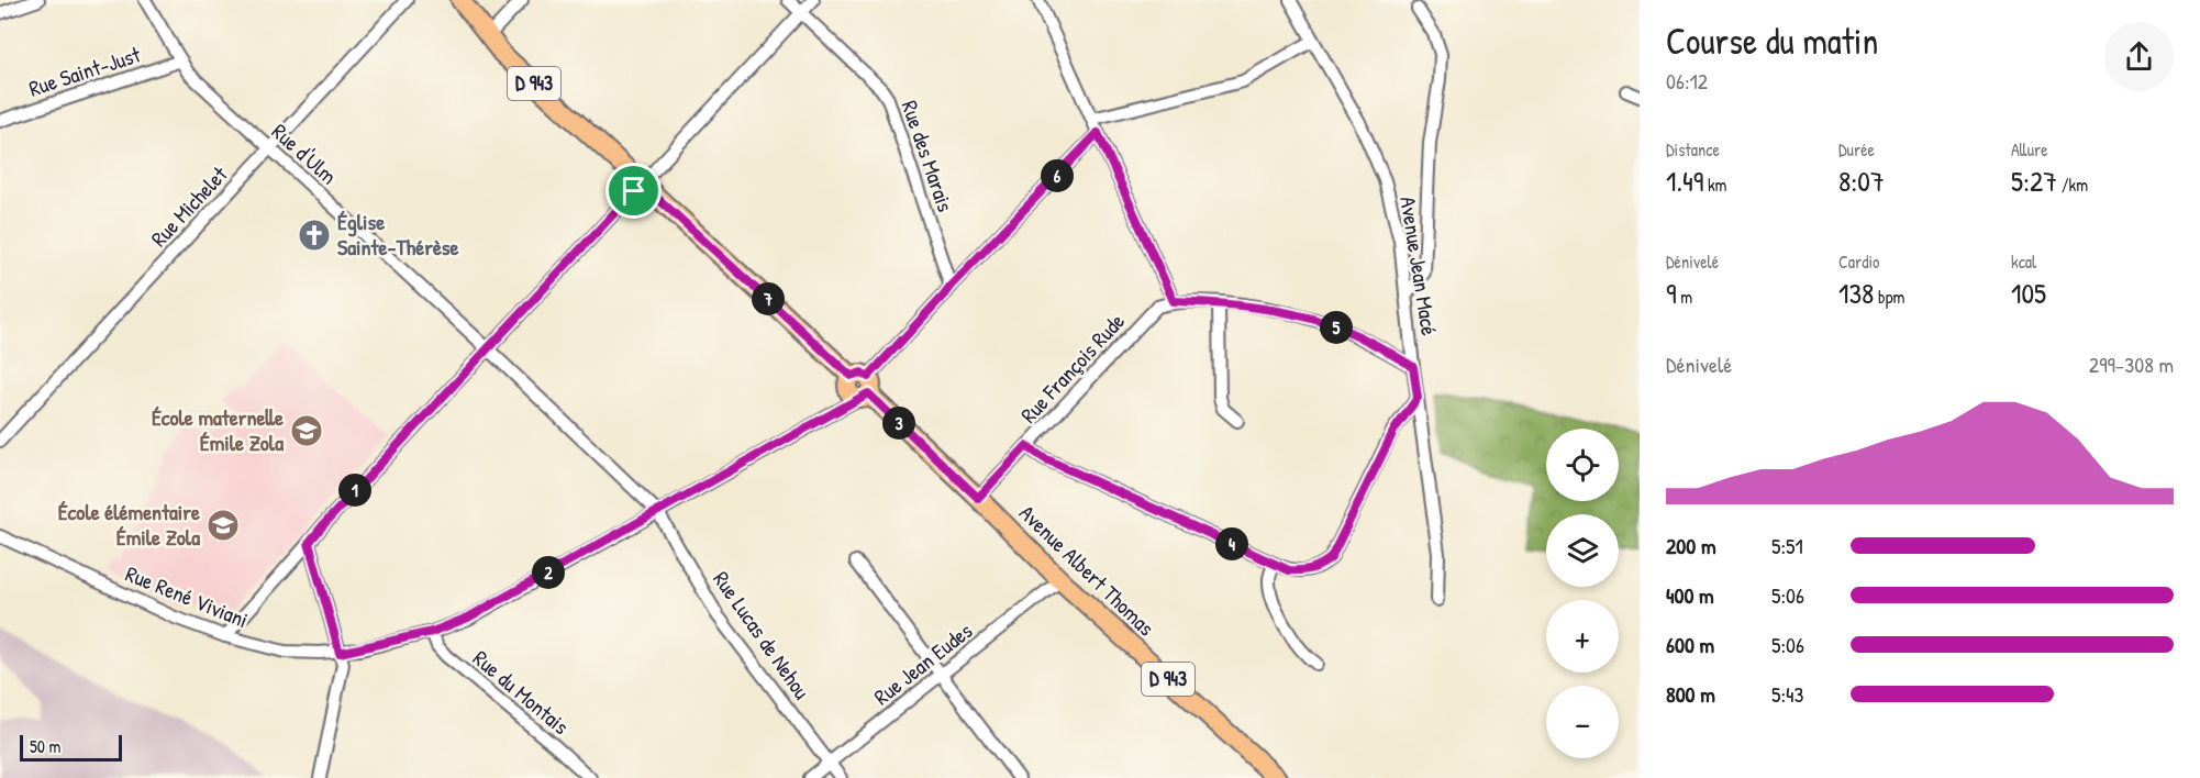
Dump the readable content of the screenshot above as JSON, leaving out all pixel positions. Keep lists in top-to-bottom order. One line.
{"streets":{"main road":["D 943","Avenue Albert Thomas"],"street":["Rue Saint-Just","Rue d'Ulm","Rue des Marais","Rue Michelet","Avenue Jean Macé","Rue François Rude","Rue René Viviani","Rue Lucas de Nehou","Rue Jean Eudes","Rue du Montais"]},"crossings":[["Rue Saint-Just","Rue d'Ulm"],["Rue d'Ulm","Rue Michelet"],["Rue d'Ulm","Rue René Viviani"],["Rue d'Ulm","Rue Lucas de Nehou"],["Rue des Marais","Rue René Viviani"],["Rue François Rude","Avenue Albert Thomas"],["Avenue Albert Thomas","Rue René Viviani"],["Avenue Albert Thomas","Rue Jean Eudes"],["Rue René Viviani","Rue Lucas de Nehou"],["Rue René Viviani","Rue du Montais"],["Rue Lucas de Nehou","Rue Jean Eudes"]],"places":{"church":["Église Sainte-Thérèse"],"school or university":["École maternelle Émile Zola","École élémentaire Émile Zola"]},"scale_bar":"50 m","page":{"heading":["Course du matin","06:12"],"stats":[["Distance","1.49 km"],["Durée","8:07"],["Allure","5:27 /km"],["Dénivelé","9 m"],["Cardio","138 bpm"],["kcal","105"]],"pins":["6","7","5","3","1","4","2"],"chart":["Dénivelé","299–308 m"],"map_buttons":["+","−"],"list":[{"name":"200 m","note":"5:51"},{"name":"400 m","note":"5:06"},{"name":"600 m","note":"5:06"},{"name":"800 m","note":"5:43"}],"scale":"50 m"}}
